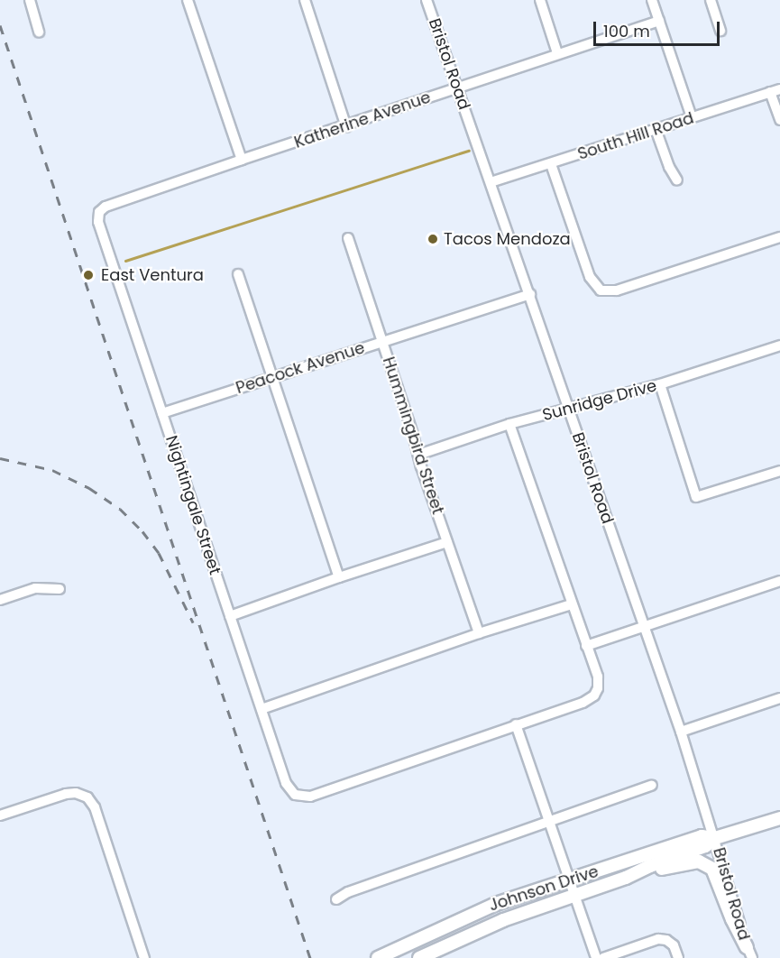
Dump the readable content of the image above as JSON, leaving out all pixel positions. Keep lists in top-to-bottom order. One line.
{"streets":{"main road":["Johnson Drive"],"street":["Bristol Road","Katherine Avenue","South Hill Road","Peacock Avenue","Sunridge Drive","Hummingbird Street","Nightingale Street"]},"crossings":[["Bristol Road","Katherine Avenue"],["Bristol Road","South Hill Road"],["Bristol Road","Peacock Avenue"],["Bristol Road","Sunridge Drive"],["Bristol Road","Johnson Drive"],["Katherine Avenue","Nightingale Street"],["Peacock Avenue","Hummingbird Street"],["Peacock Avenue","Nightingale Street"],["Sunridge Drive","Hummingbird Street"]],"places":["Tacos Mendoza","East Ventura"],"scale_bar":"100 m"}
